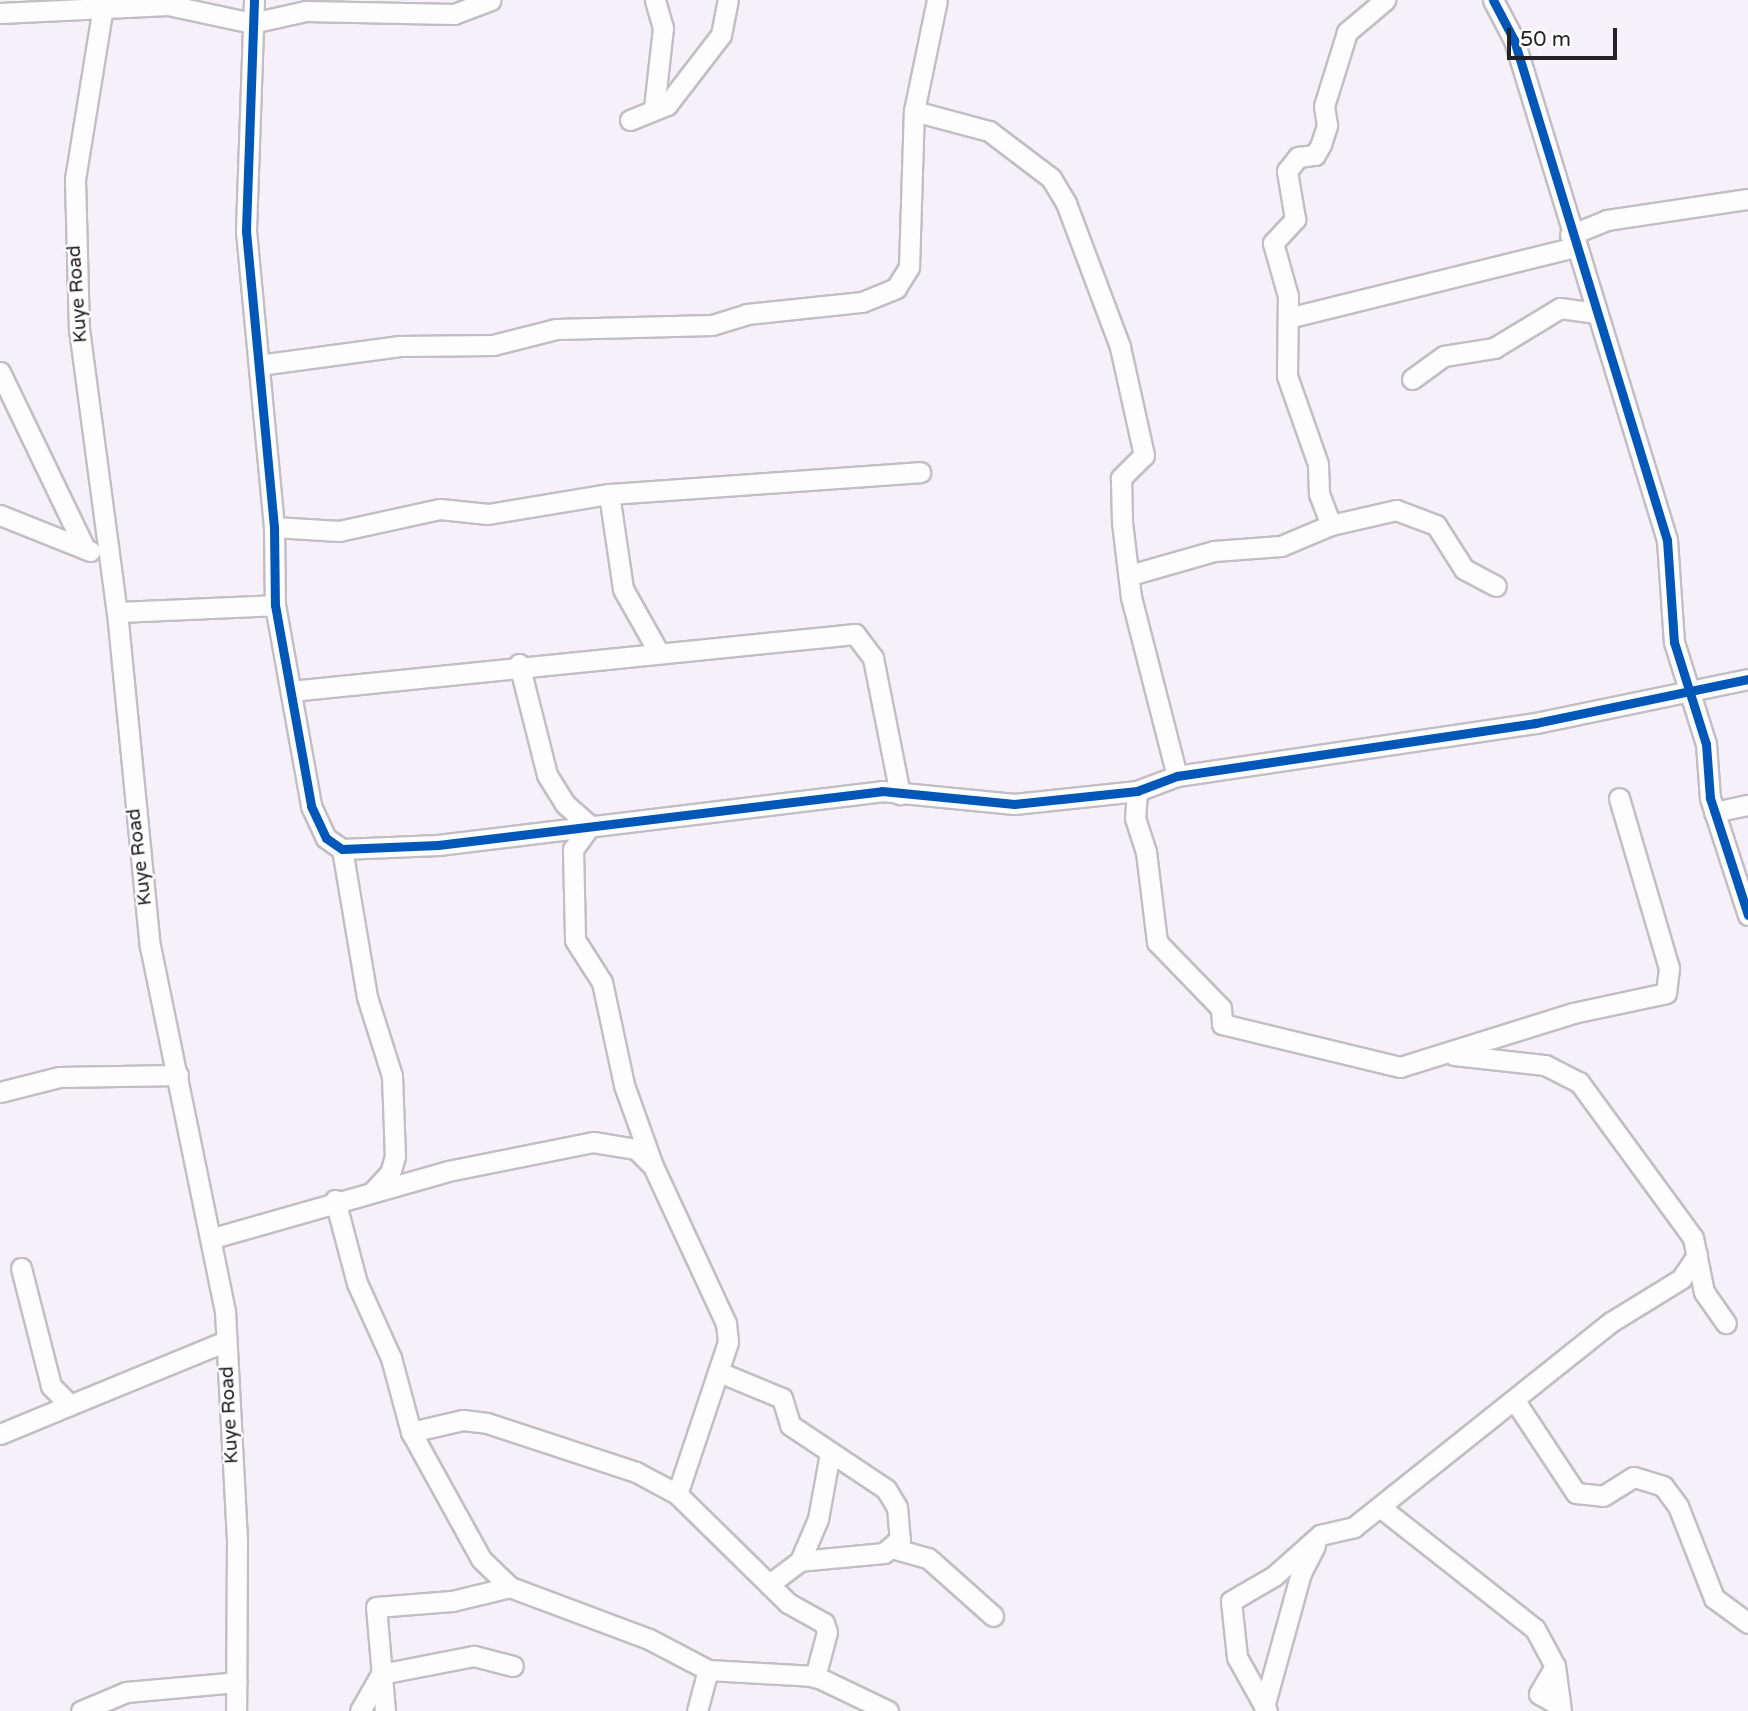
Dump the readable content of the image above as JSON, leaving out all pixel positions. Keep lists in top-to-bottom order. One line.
{"streets":{"street":["Kuye Road"]},"scale_bar":"50 m"}
